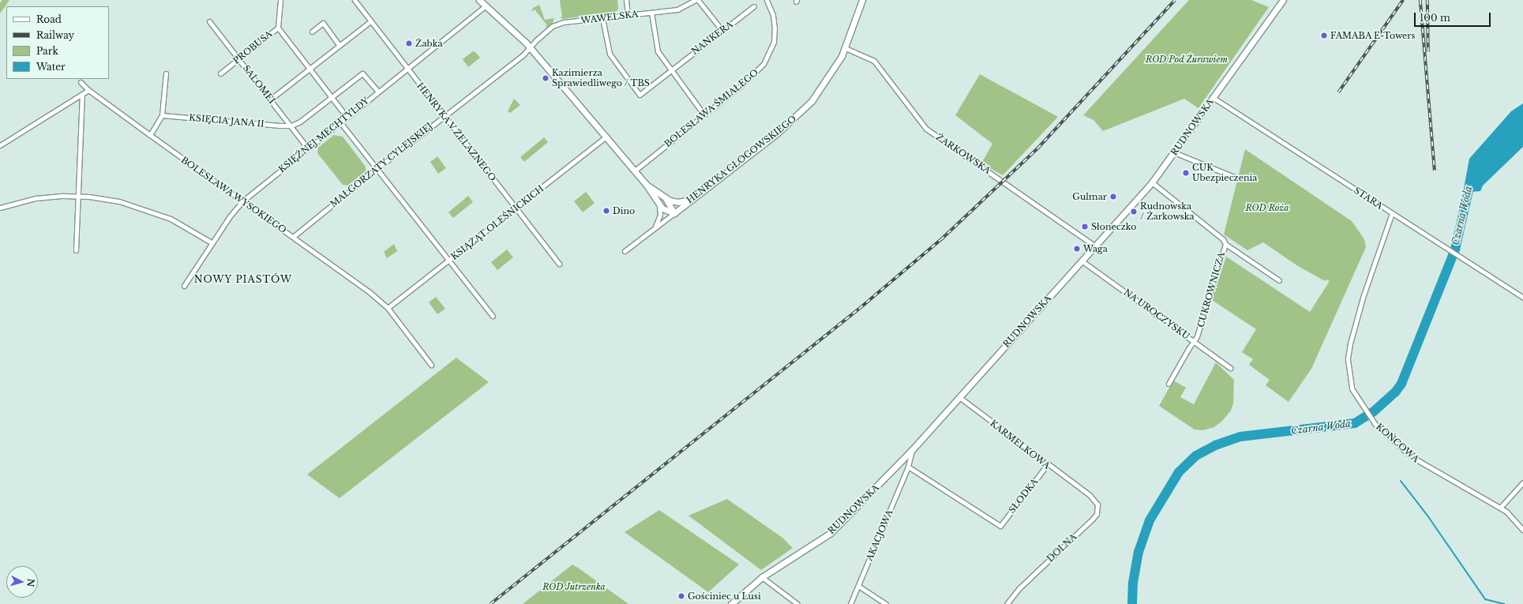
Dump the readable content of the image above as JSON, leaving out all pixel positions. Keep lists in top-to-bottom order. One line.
{"streets":{"main road":["RUDNOWSKA","HENRYKA GŁOGOWSKIEGO"],"street":["WAWELSKA","NANKERA","PROBUSA","SALOMEI","BOLESŁAWA ŚMIAŁEGO","KSIĘCIA JANA II","HENRYKA V ŻELAZNEGO","KSIĘŻNEJ MECHTYLDY","ŻARKOWSKA","MAŁGORZATY CYLEJSKIEJ","BOLESŁAWA WYSOKIEGO","STARA","KSIĄŻĄT OLEŚNICKICH","CUKROWNICZA","NA UROCZYSKU","KOŃCOWA","KARMELKOWA","SŁODKA","AKACJOWA","DOLNA"]},"crossings":[["WAWELSKA","NANKERA"],["WAWELSKA","MAŁGORZATY CYLEJSKIEJ"],["PROBUSA","SALOMEI"],["SALOMEI","KSIĘCIA JANA II"],["SALOMEI","KSIĘŻNEJ MECHTYLDY"],["RUDNOWSKA","ŻARKOWSKA"],["RUDNOWSKA","STARA"],["RUDNOWSKA","NA UROCZYSKU"],["RUDNOWSKA","KARMELKOWA"],["RUDNOWSKA","AKACJOWA"],["HENRYKA V ŻELAZNEGO","KSIĘŻNEJ MECHTYLDY"],["HENRYKA V ŻELAZNEGO","MAŁGORZATY CYLEJSKIEJ"],["HENRYKA V ŻELAZNEGO","KSIĄŻĄT OLEŚNICKICH"],["KSIĘŻNEJ MECHTYLDY","BOLESŁAWA WYSOKIEGO"],["ŻARKOWSKA","HENRYKA GŁOGOWSKIEGO"],["MAŁGORZATY CYLEJSKIEJ","BOLESŁAWA WYSOKIEGO"],["BOLESŁAWA WYSOKIEGO","KSIĄŻĄT OLEŚNICKICH"],["STARA","KOŃCOWA"],["CUKROWNICZA","NA UROCZYSKU"],["KARMELKOWA","SŁODKA"],["KARMELKOWA","DOLNA"],["SŁODKA","AKACJOWA"]],"districts":["NOWY PIASTÓW"],"water":["Czarna Woda"],"parks":["ROD Pod Żurawiem","ROD Róża","ROD Jutrzenka"],"places":["FAMABA E-Towers","Żabka","Kazimierza Sprawiedliwego / TBS","CUK Ubezpieczenia","Gulmar","Dino","Rudnowska / Żarkowska","Słoneczko","Waga","Gościniec u Lusi"],"legend":["Road","Railway","Park","Water"],"scale_bar":"100 m","north":"right"}
